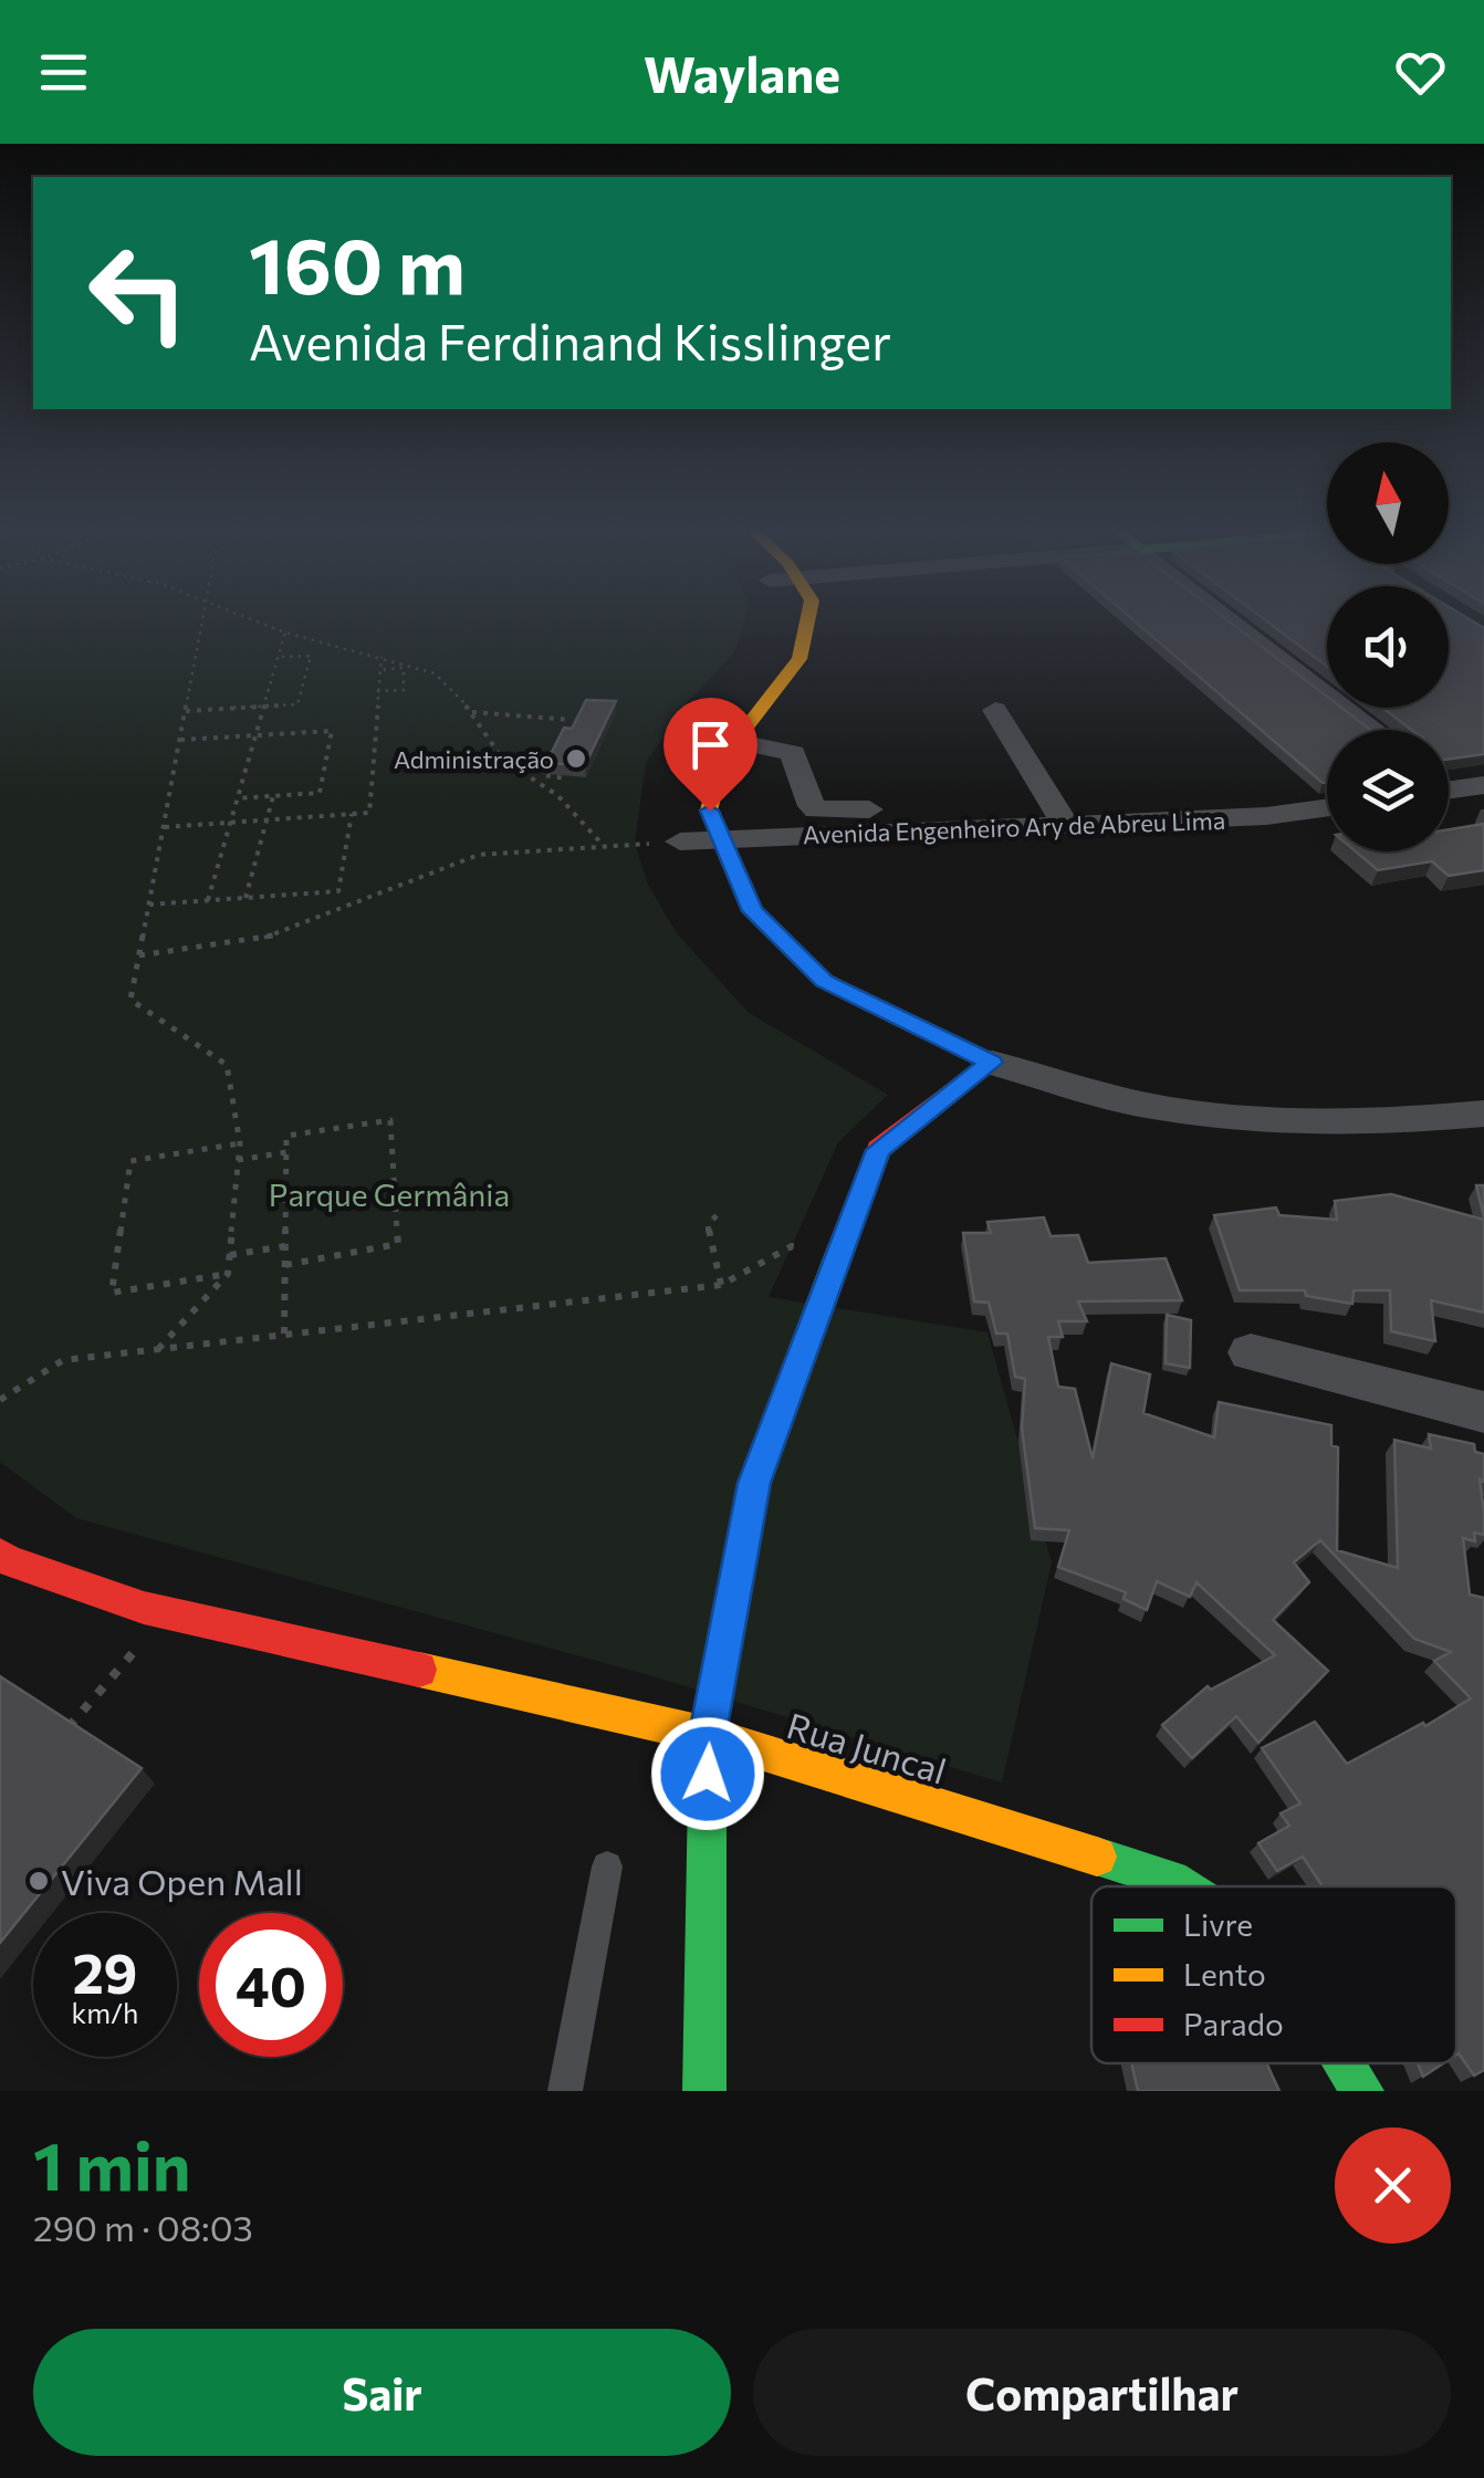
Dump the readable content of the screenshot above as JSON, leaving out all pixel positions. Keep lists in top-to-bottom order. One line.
{"streets":{"street":["Avenida Engenheiro Ary de Abreu Lima","Rua Juncal"]},"parks":["Parque Germânia"],"places":["Administração","Viva Open Mall"],"legend":["Livre","Lento","Parado"],"north":"top","page":{"header":"Waylane","turn":["160 m","Avenida Ferdinand Kisslinger"],"speed":"29 km/h","limit":"40","heading":["1 min","290 m · 08:03"],"buttons":["Sair","Compartilhar"]}}
